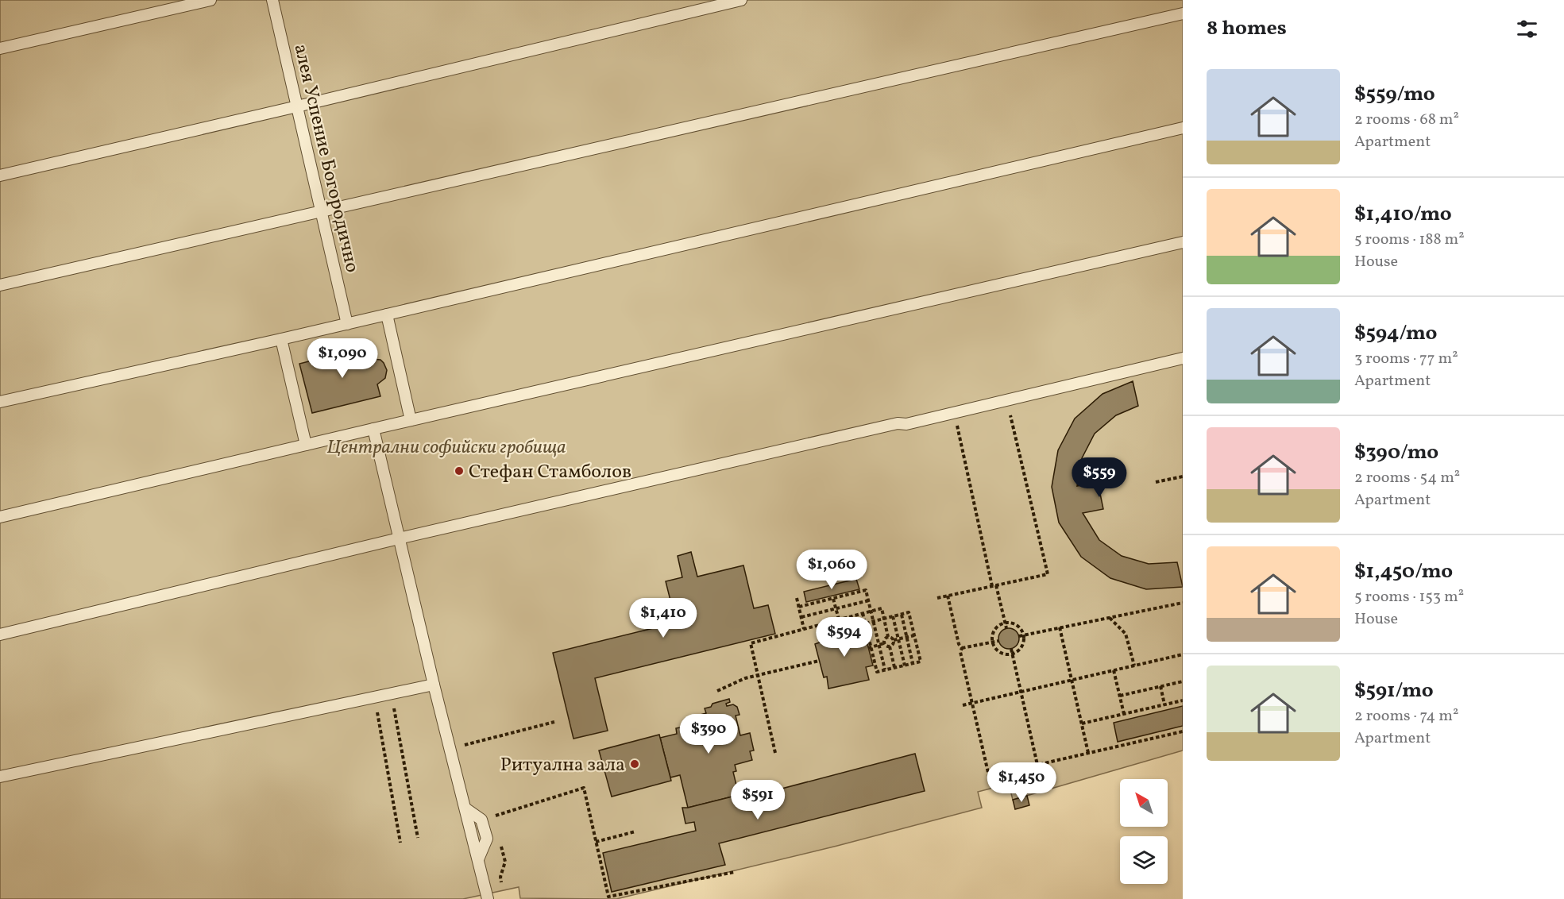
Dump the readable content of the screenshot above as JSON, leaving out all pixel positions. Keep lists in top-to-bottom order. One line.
{"streets":{"lane":["алея Успение Богородично"]},"parks":["Централни софийски гробища"],"places":["Стефан Стамболов","Ритуална зала"],"north":"top left","page":{"heading":"8 homes","list":[{"name":"$559/mo","note":"2 rooms · 68 m² · Apartment"},{"name":"$1,410/mo","note":"5 rooms · 188 m² · House"},{"name":"$594/mo","note":"3 rooms · 77 m² · Apartment"},{"name":"$390/mo","note":"2 rooms · 54 m² · Apartment"},{"name":"$1,450/mo","note":"5 rooms · 153 m² · House"},{"name":"$591/mo","note":"2 rooms · 74 m² · Apartment"}],"price":["$1,090","$559","$1,060","$1,410","$594","$390","$1,450","$591"]}}
